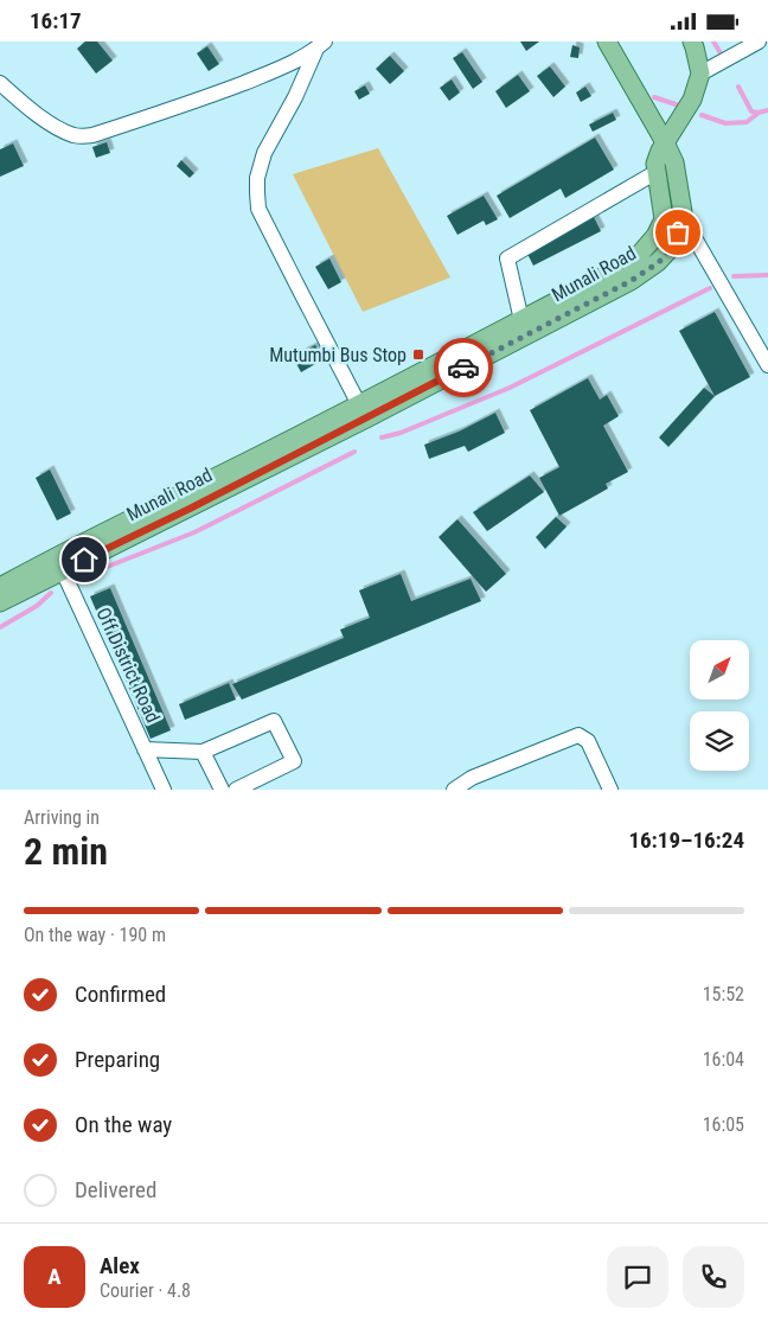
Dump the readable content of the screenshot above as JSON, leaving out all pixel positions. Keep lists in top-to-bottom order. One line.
{"streets":{"main road":["Munali Road"],"street":["Off District Road"]},"crossings":[["Munali Road","Off District Road"]],"places":{"transit":["Mutumbi Bus Stop"]},"north":"top right","page":{"status":"16:17","heading":["2 min","Arriving in","16:19–16:24"],"panel":["Alex","Courier · 4.8"],"bar":"On the way · 190 m","list":[["Confirmed","15:52"],["Preparing","16:04"],["On the way","16:05"],"Delivered"],"round":"A"}}
